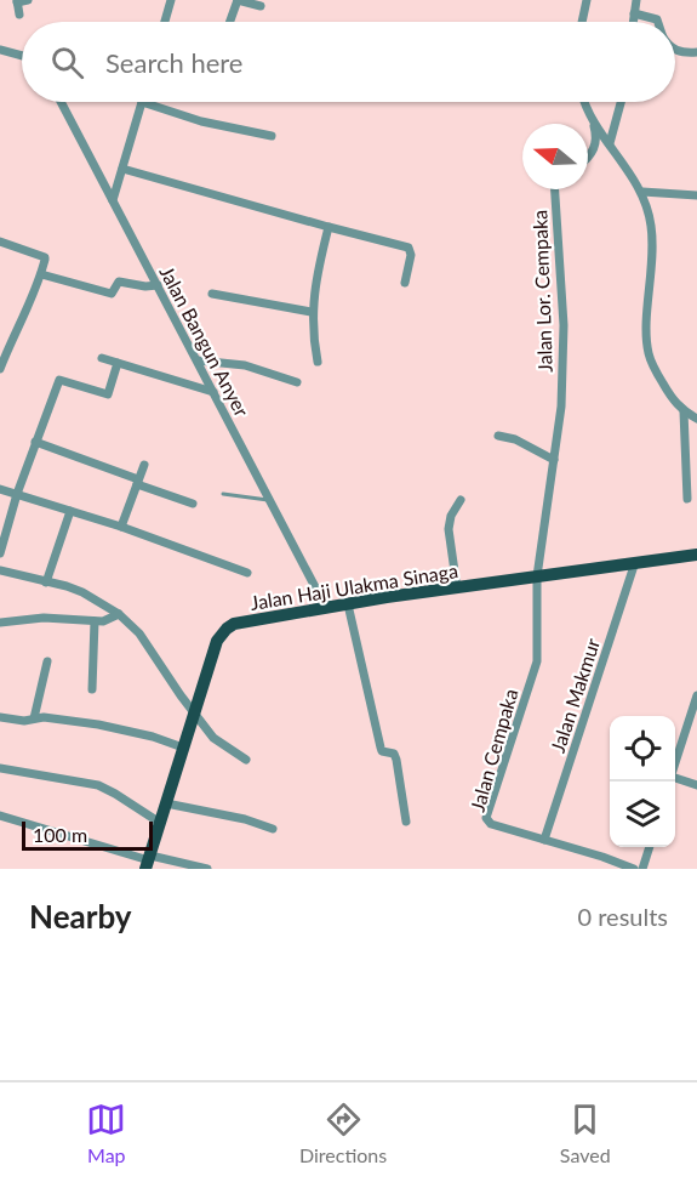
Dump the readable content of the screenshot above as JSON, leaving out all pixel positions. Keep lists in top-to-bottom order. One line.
{"streets":{"main road":["Jalan Haji Ulakma Sinaga"],"street":["Jalan Lor. Cempaka","Jalan Bangun Anyer","Jalan Makmur","Jalan Cempaka"]},"crossings":[["Jalan Lor. Cempaka","Jalan Haji Ulakma Sinaga"],["Jalan Lor. Cempaka","Jalan Cempaka"],["Jalan Bangun Anyer","Jalan Haji Ulakma Sinaga"],["Jalan Haji Ulakma Sinaga","Jalan Makmur"],["Jalan Haji Ulakma Sinaga","Jalan Cempaka"],["Jalan Makmur","Jalan Cempaka"]],"scale_bar":"100 m","north":"left","page":{"search":"Search here","scale":"100 m","heading":["Nearby","0 results"],"nav":["Map","Directions","Saved"]}}
